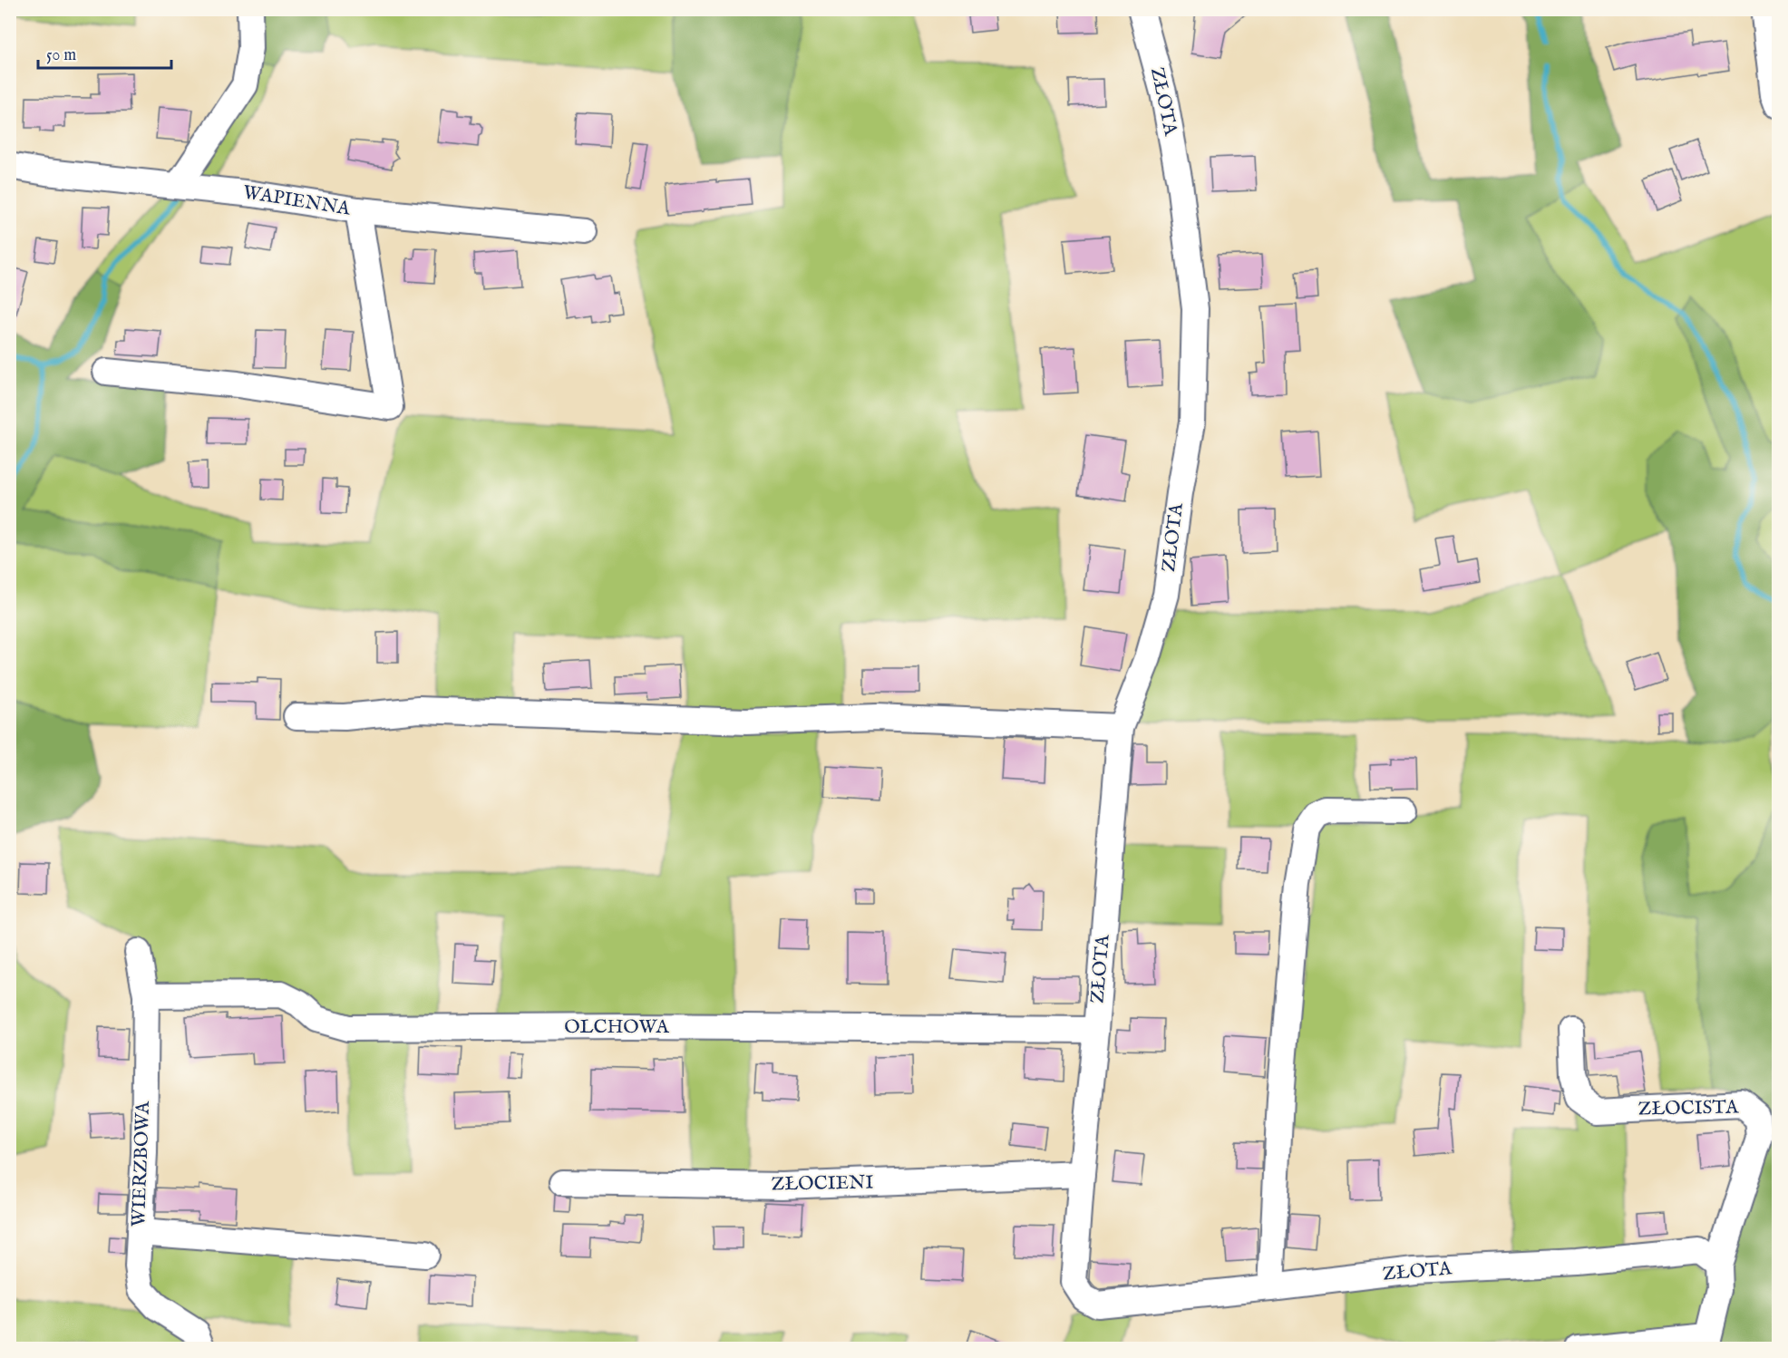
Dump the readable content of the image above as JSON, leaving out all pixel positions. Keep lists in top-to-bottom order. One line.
{"streets":{"street":["ZŁOTA","WAPIENNA","OLCHOWA","ZŁOCISTA","WIERZBOWA","ZŁOCIENI"]},"crossings":[["ZŁOTA","OLCHOWA"],["ZŁOTA","ZŁOCISTA"],["ZŁOTA","ZŁOCIENI"],["OLCHOWA","WIERZBOWA"]],"scale_bar":"50 m"}
